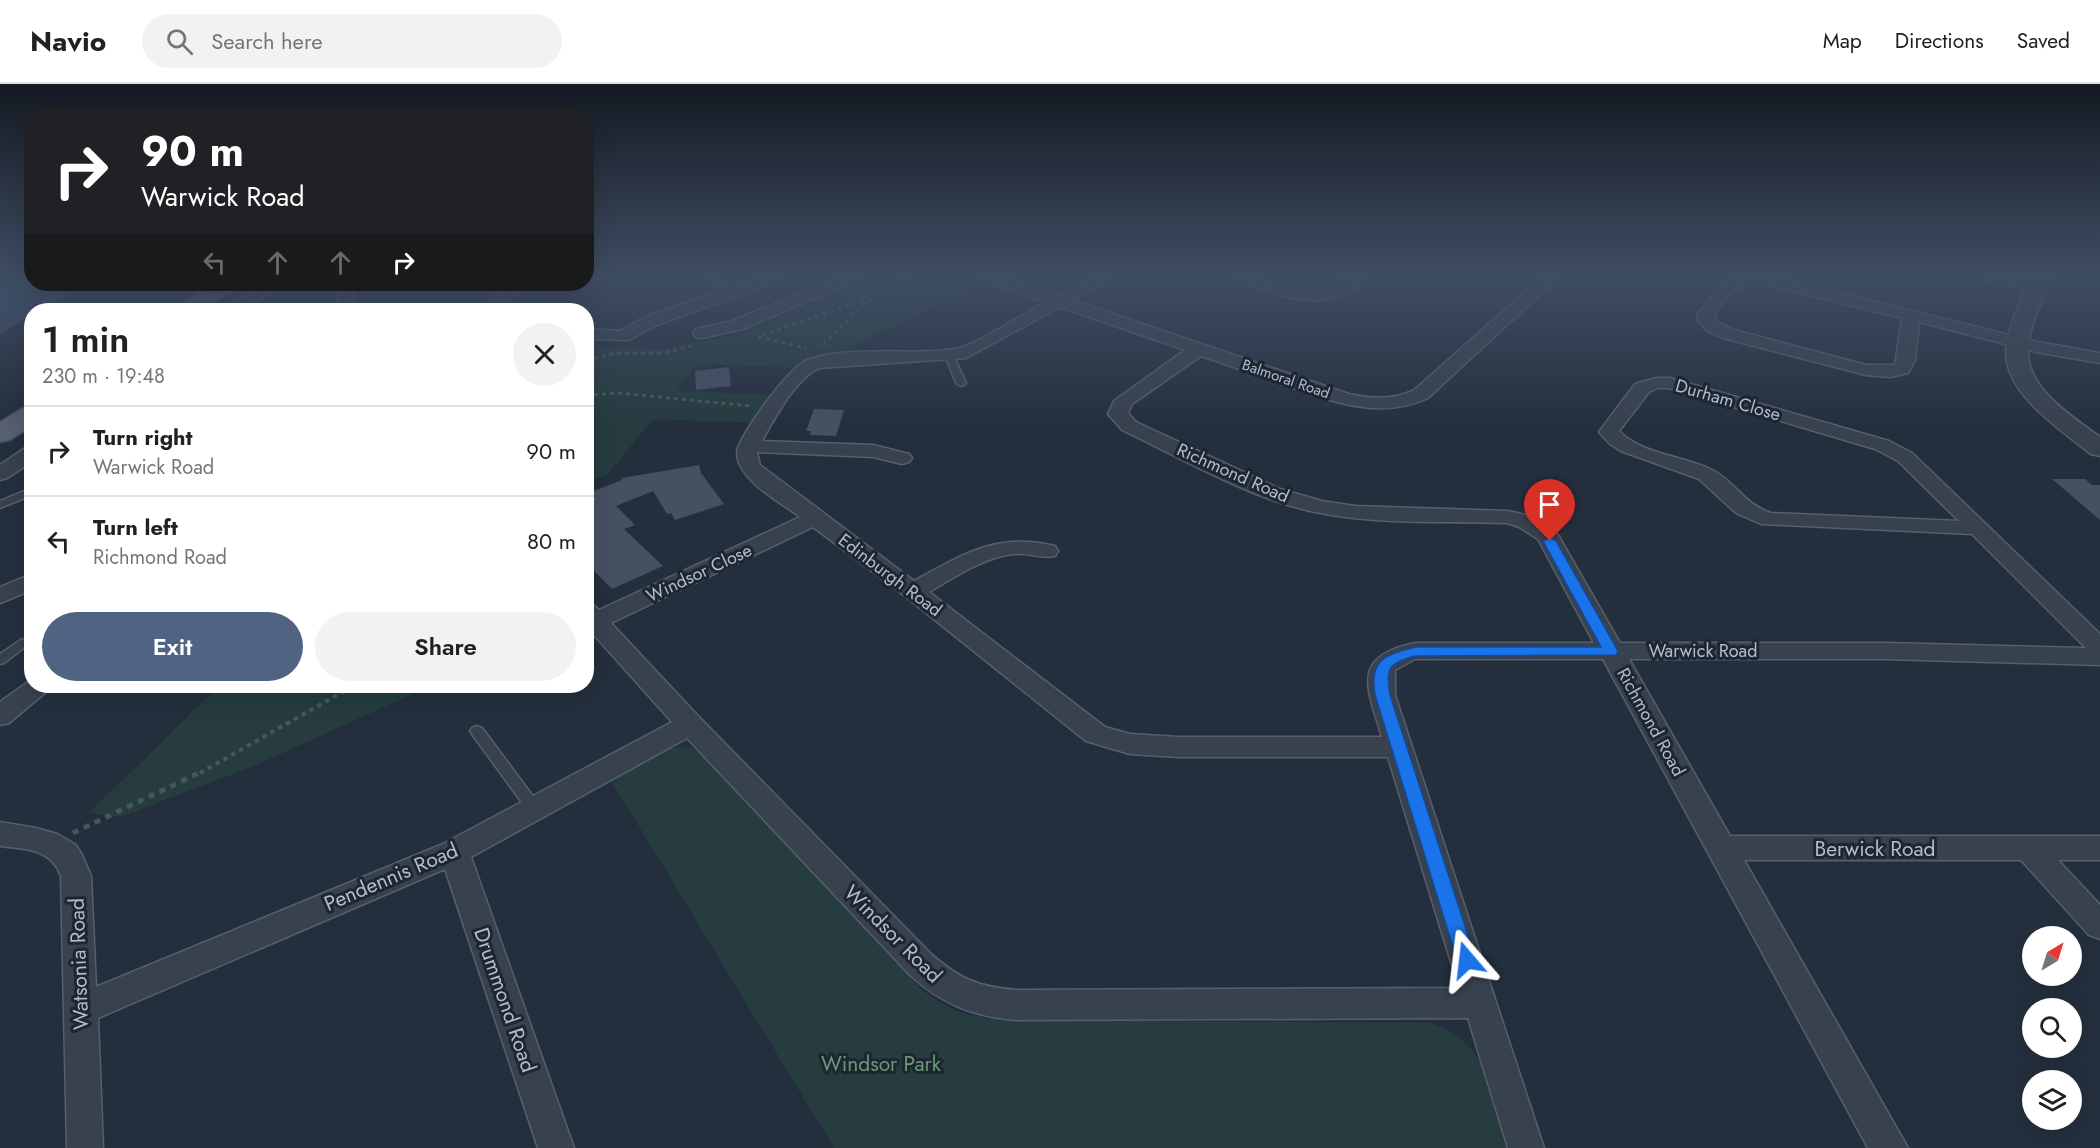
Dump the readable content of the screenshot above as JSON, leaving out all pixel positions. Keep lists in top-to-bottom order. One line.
{"streets":{"street":["Balmoral Road","Durham Close","Richmond Road","Windsor Close","Edinburgh Road","Warwick Road","Berwick Road","Pendennis Road","Windsor Road","Watsonia Road","Drummond Road"]},"crossings":[["Balmoral Road","Richmond Road"],["Richmond Road","Warwick Road"],["Richmond Road","Berwick Road"],["Windsor Close","Edinburgh Road"],["Edinburgh Road","Warwick Road"],["Warwick Road","Windsor Road"],["Pendennis Road","Windsor Road"],["Pendennis Road","Watsonia Road"],["Pendennis Road","Drummond Road"]],"parks":["Windsor Park"],"north":"top right","page":{"header":"Navio","search":"Search here","nav":["Map","Directions","Saved"],"turn":["90 m","Warwick Road"],"heading":["1 min","230 m · 19:48"],"list":[{"name":"Turn right","note":"Warwick Road","value":"90 m"},{"name":"Turn left","note":"Richmond Road","value":"80 m"}],"buttons":["Exit","Share"]}}
